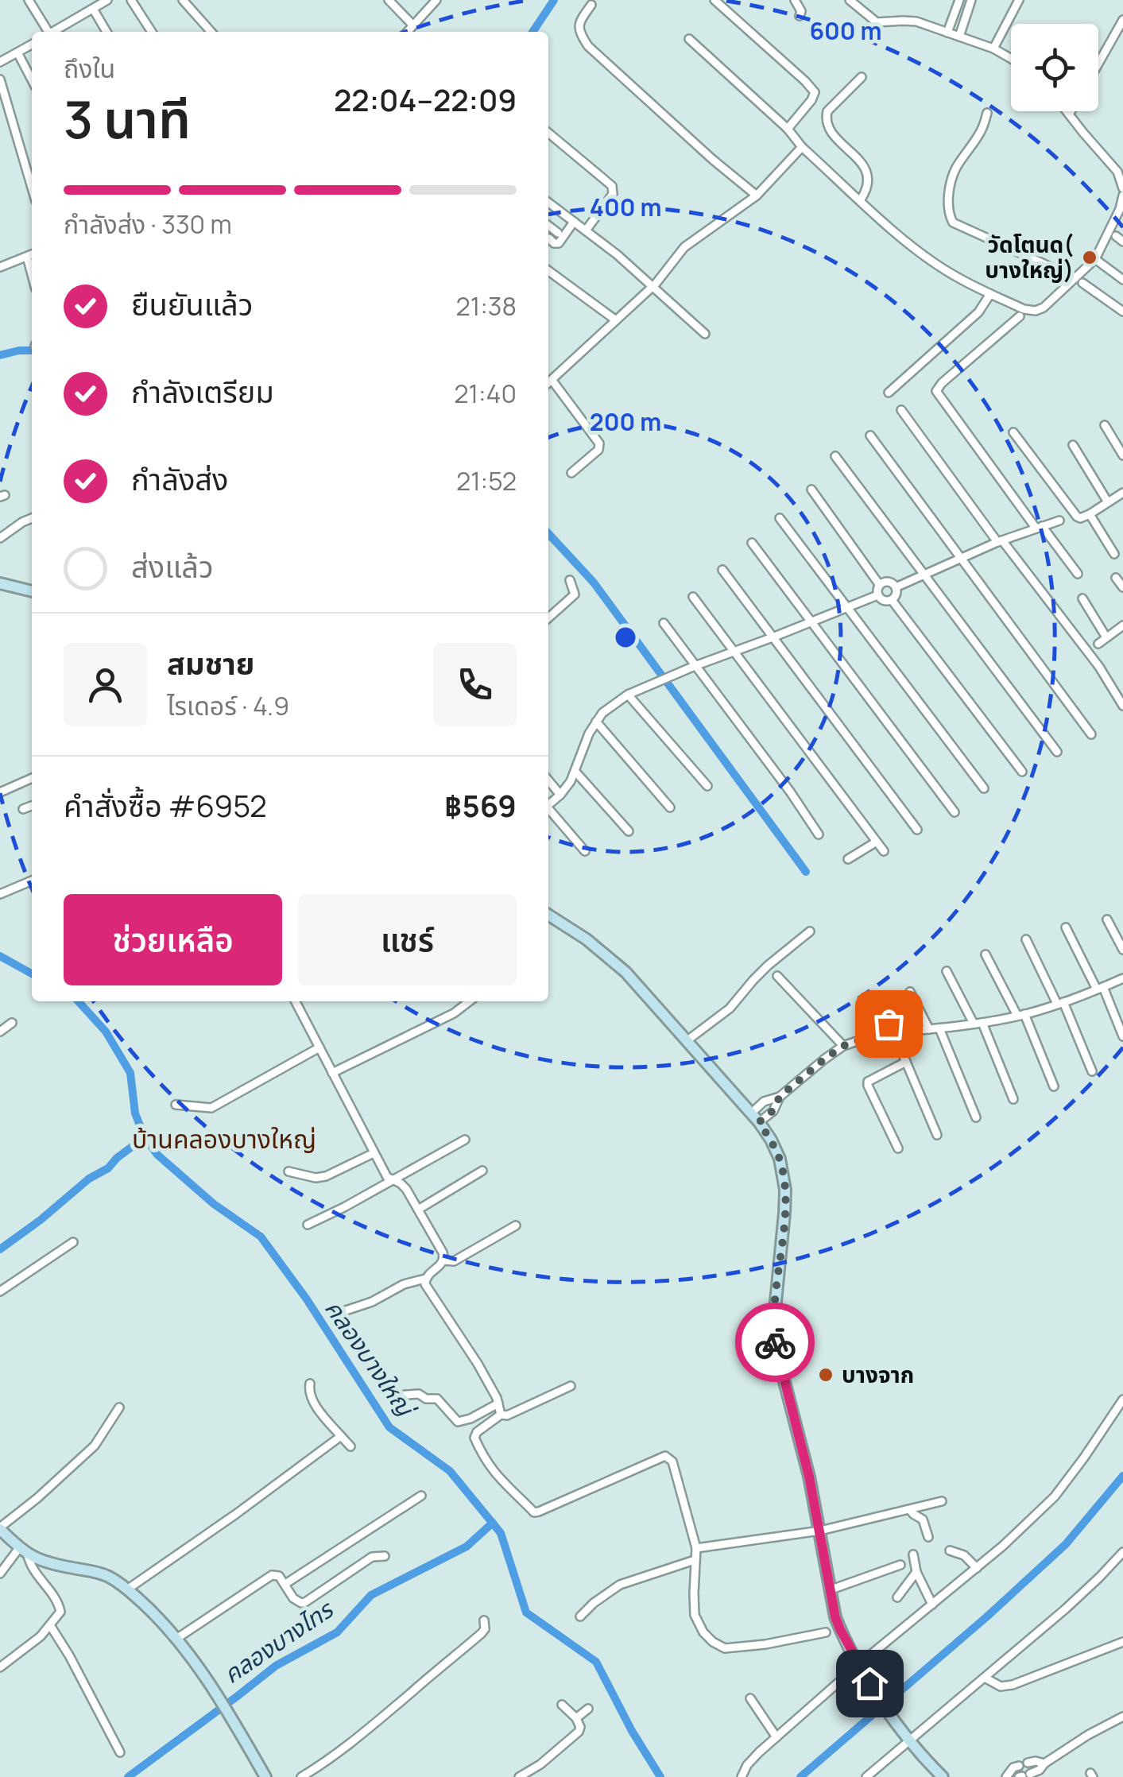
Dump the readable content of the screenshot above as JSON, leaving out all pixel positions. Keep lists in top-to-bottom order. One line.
{"districts":["บ้านคลองบางใหญ่"],"water":["คลองบางใหญ่","คลองบางไทร"],"places":["วัดโตนด( บางใหญ่)","บางจาก"],"page":{"heading":["3 นาที","ถึงใน","22:04–22:09"],"panel":["สมชาย","ไรเดอร์ · 4.9","คำสั่งซื้อ #6952","฿569"],"bar":"กำลังส่ง · 330 m","list":[["ยืนยันแล้ว","21:38"],["กำลังเตรียม","21:40"],["กำลังส่ง","21:52"],"ส่งแล้ว"],"buttons":["ช่วยเหลือ","แชร์"]},"rings":["600 m","400 m","200 m"]}
